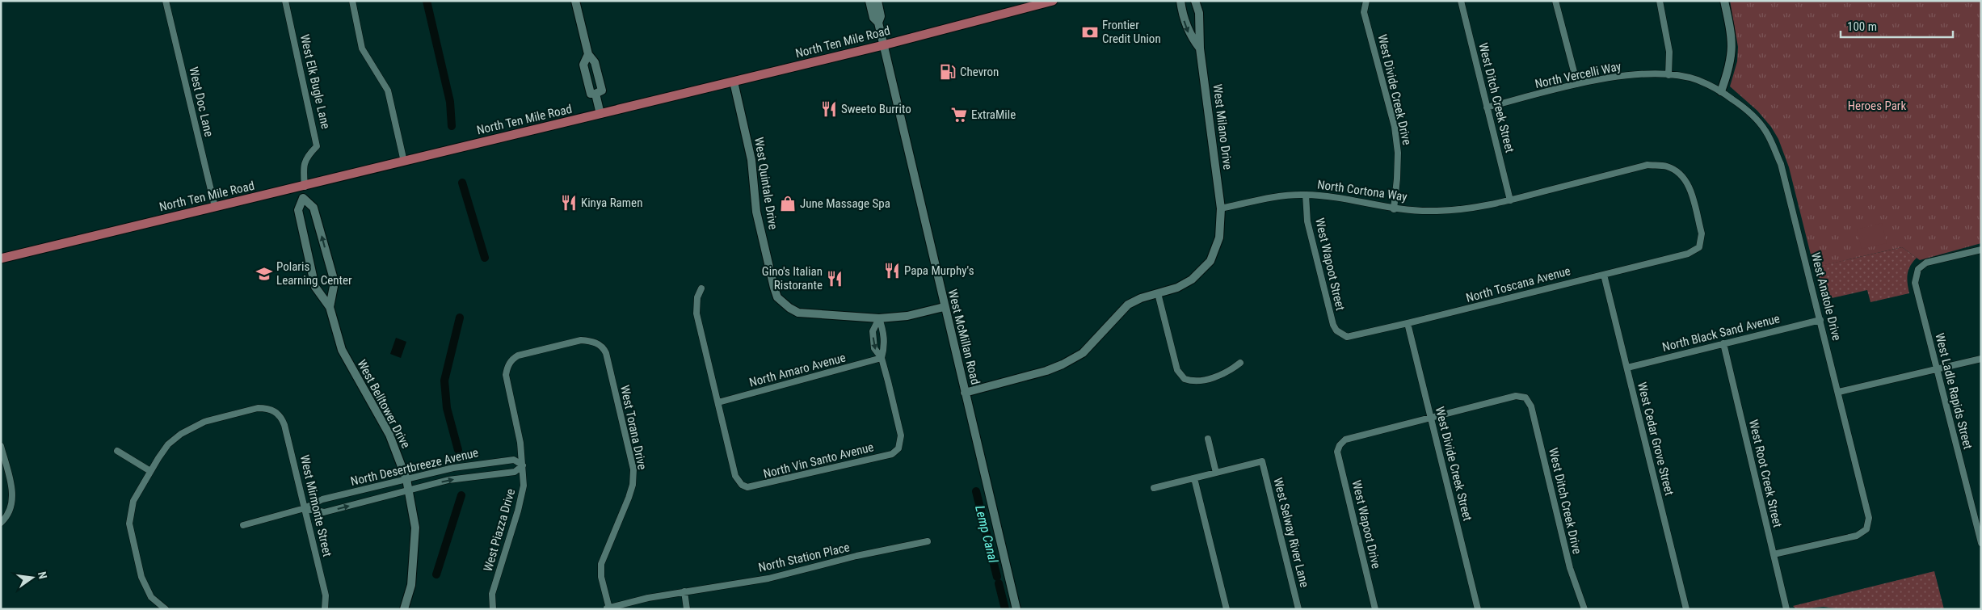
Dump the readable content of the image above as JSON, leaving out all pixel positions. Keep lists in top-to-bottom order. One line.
{"streets":{"main road":["North Ten Mile Road"],"street":["North Vercelli Way","West Elk Bugle Lane","West Divide Creek Drive","West Ditch Creek Street","West Doc Lane","West Milano Drive","West Quintale Drive","North Cortona Way","West Wapoot Street","North Toscana Avenue","West Anatole Drive","North Black Sand Avenue","West McMillan Road","North Amaro Avenue","West Ladle Rapids Street","West Belltower Drive","West Torana Drive","West Cedar Grove Street","North Vin Santo Avenue","West Divide Creek Street","North Desertbreeze Avenue","West Root Creek Street","West Ditch Creek Drive","West Mirmonte Street","West Wapoot Drive","West Piazza Drive","West Selway River Lane","North Station Place"]},"crossings":[["North Ten Mile Road","West Elk Bugle Lane"],["North Ten Mile Road","West Doc Lane"],["North Ten Mile Road","West Quintale Drive"],["North Ten Mile Road","West McMillan Road"],["North Ten Mile Road","West Belltower Drive"],["North Vercelli Way","West Ditch Creek Street"],["North Vercelli Way","West Anatole Drive"],["West Elk Bugle Lane","West Belltower Drive"],["West Divide Creek Drive","North Cortona Way"],["West Ditch Creek Street","North Cortona Way"],["West Milano Drive","North Cortona Way"],["North Cortona Way","West Wapoot Street"],["North Cortona Way","North Toscana Avenue"],["West Wapoot Street","North Toscana Avenue"],["North Toscana Avenue","West Cedar Grove Street"],["North Toscana Avenue","West Divide Creek Street"],["West Anatole Drive","North Black Sand Avenue"],["West Anatole Drive","West Root Creek Street"],["North Black Sand Avenue","West Cedar Grove Street"],["North Black Sand Avenue","West Root Creek Street"],["North Amaro Avenue","North Vin Santo Avenue"],["West Belltower Drive","North Desertbreeze Avenue"],["West Torana Drive","West Piazza Drive"],["West Torana Drive","North Station Place"],["West Divide Creek Street","West Ditch Creek Drive"],["West Divide Creek Street","West Wapoot Drive"],["North Desertbreeze Avenue","West Mirmonte Street"],["North Desertbreeze Avenue","West Piazza Drive"],["West Ditch Creek Drive","West Wapoot Drive"]],"water":["Lemp Canal"],"parks":["Heroes Park"],"places":{"bank":["Frontier Credit Union"],"fuel station":["Chevron"],"restaurant":["Sweeto Burrito","Kinya Ramen","Papa Murphy's","Gino's Italian Ristorante"],"supermarket":["ExtraMile"],"shop":["June Massage Spa"],"school or university":["Polaris Learning Center"]},"scale_bar":"100 m","north":"right"}
